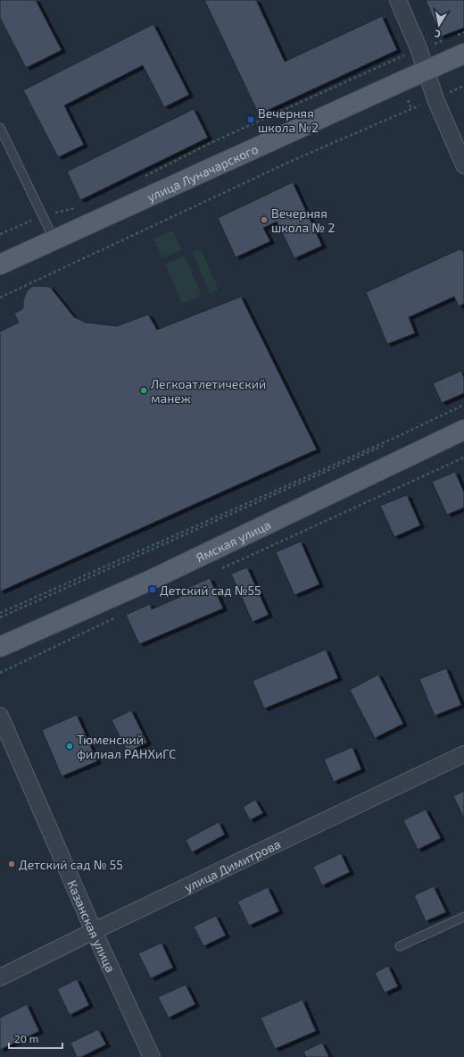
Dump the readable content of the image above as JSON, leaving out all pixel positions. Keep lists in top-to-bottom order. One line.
{"streets":{"main road":["улица Луначарского","Ямская улица"],"street":["улица Димитрова","Казанская улица"]},"crossings":[["улица Димитрова","Казанская улица"]],"places":{"transit":["Вечерняя школа №2","Детский сад №55"],"other":["Вечерняя школа № 2","Легкоатлетический манеж","Тюменский филиал РАНХиГС","Детский сад № 55"]},"scale_bar":"20 m","north":"bottom"}
